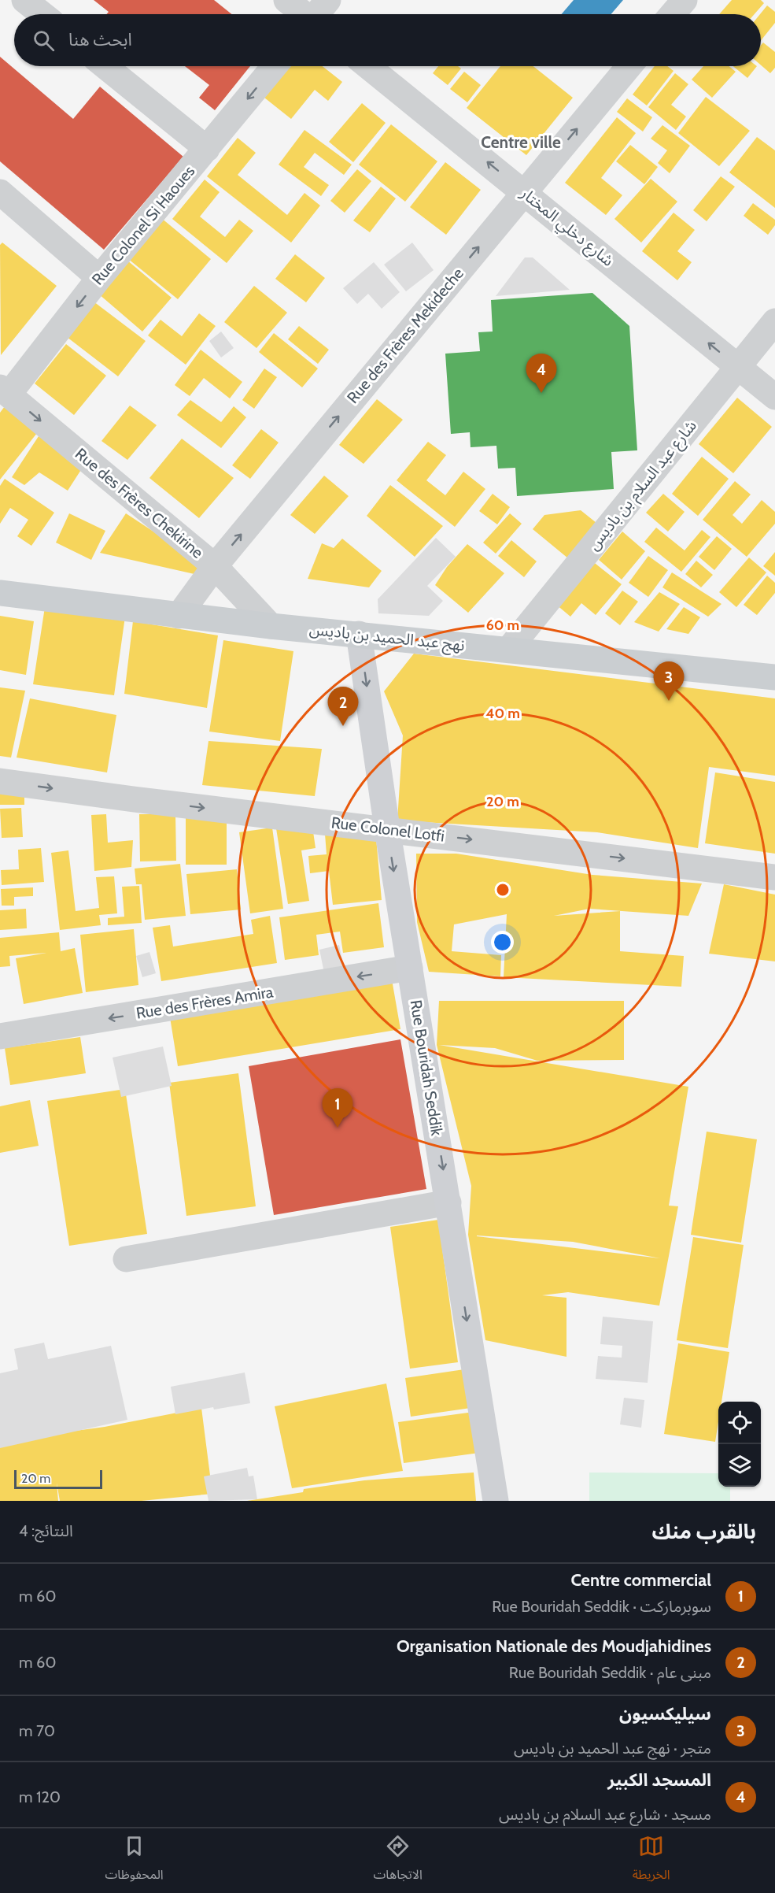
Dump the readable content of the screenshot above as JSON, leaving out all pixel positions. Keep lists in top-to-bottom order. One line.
{"streets":{"main road":["نهج عبد الحميد بن باديس","Rue Bouridah Seddik"],"street":["Rue Colonel Si Haoues","شارع دخلي المختار","Rue des Frères Mekideche","شارع عبد السلام بن باديس","Rue des Frères Chekirine","Rue Colonel Lotfi","Rue des Frères Amira"]},"crossings":[["Rue Colonel Si Haoues","Rue des Frères Chekirine"],["شارع دخلي المختار","Rue des Frères Mekideche"],["شارع دخلي المختار","شارع عبد السلام بن باديس"],["Rue des Frères Mekideche","Rue des Frères Chekirine"],["Rue des Frères Mekideche","نهج عبد الحميد بن باديس"],["شارع عبد السلام بن باديس","نهج عبد الحميد بن باديس"],["Rue des Frères Chekirine","نهج عبد الحميد بن باديس"],["نهج عبد الحميد بن باديس","Rue Bouridah Seddik"],["Rue Colonel Lotfi","Rue Bouridah Seddik"],["Rue des Frères Amira","Rue Bouridah Seddik"]],"one_way":["Rue Colonel Si Haoues","شارع دخلي المختار","Rue des Frères Mekideche","Rue des Frères Chekirine","Rue Colonel Lotfi","Rue des Frères Amira","Rue Bouridah Seddik"],"districts":["Centre ville"],"scale_bar":"20 m","page":{"search":"ابحث هنا","pins":["4","3","2","1"],"scale":"20 m","heading":["بالقرب منك","النتائج: 4"],"list":[{"mark":"1","name":"Centre commercial","note":"سوبرماركت · Rue Bouridah Seddik","value":"60 m"},{"mark":"2","name":"Organisation Nationale des Moudjahidines","note":"مبنى عام · Rue Bouridah Seddik","value":"60 m"},{"mark":"3","name":"سيليكسيون","note":"متجر · نهج عبد الحميد بن باديس","value":"70 m"},{"mark":"4","name":"المسجد الكبير","note":"مسجد · شارع عبد السلام بن باديس","value":"120 m"}],"nav":["الخريطة","الاتجاهات","المحفوظات"]},"rings":["60 m","40 m","20 m"]}
